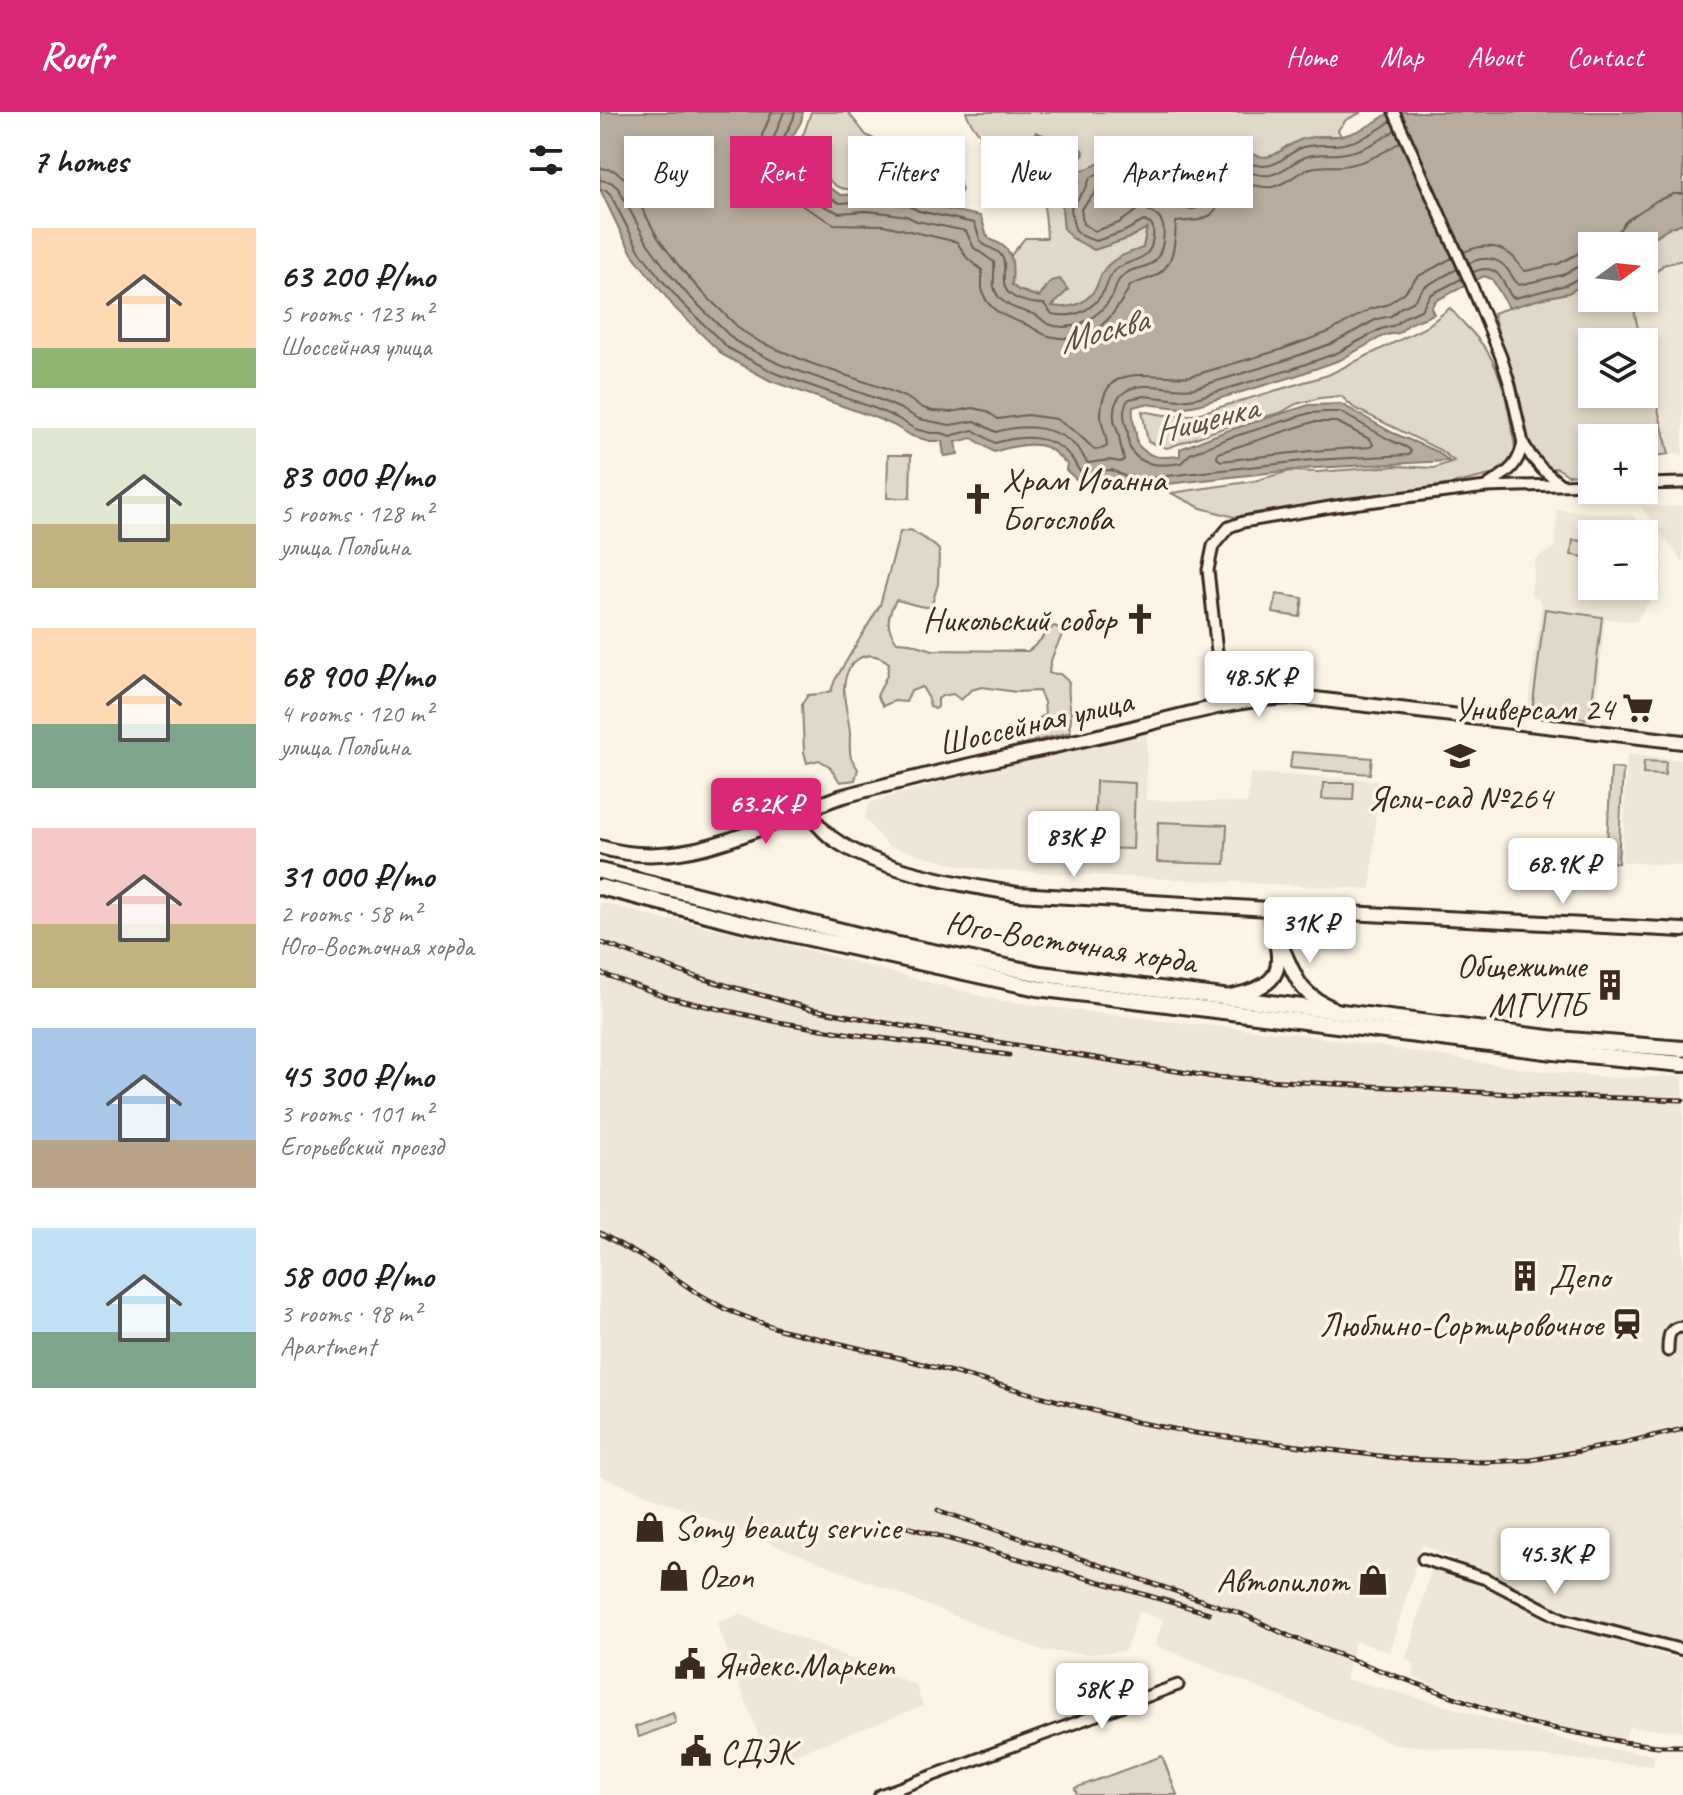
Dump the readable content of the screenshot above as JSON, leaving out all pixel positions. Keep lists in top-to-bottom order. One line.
{"streets":{"main road":["Шоссейная улица","Юго-Восточная хорда"]},"water":["Москва","Нищенка"],"places":{"church":["Храм Иоанна Богослова","Никольский собор"],"supermarket":["Универсам 24"],"school or university":["Ясли-сад №264"],"building":["Общежитие МГУПБ","Депо"],"station":["Люблино-Сортировочное"],"shop":["Somy beauty service","Ozon","Автопилот"],"public building":["Яндекс.Маркет","СДЭК"]},"north":"right","page":{"header":"Roofr","nav":["Home","Map","About","Contact"],"heading":"7 homes","chip":["Buy","Rent","Filters","New","Apartment"],"list":[{"name":"63 200 ₽/mo","note":"5 rooms · 123 m² · Шоссейная улица"},{"name":"83 000 ₽/mo","note":"5 rooms · 128 m² · улица Полбина"},{"name":"68 900 ₽/mo","note":"4 rooms · 120 m² · улица Полбина"},{"name":"31 000 ₽/mo","note":"2 rooms · 58 m² · Юго-Восточная хорда"},{"name":"45 300 ₽/mo","note":"3 rooms · 101 m² · Егорьевский проезд"},{"name":"58 000 ₽/mo","note":"3 rooms · 98 m² · Apartment"}],"map_buttons":["+","−"],"price":["48.5K ₽","63.2K ₽","83K ₽","68.9K ₽","31K ₽","45.3K ₽","58K ₽"]}}
